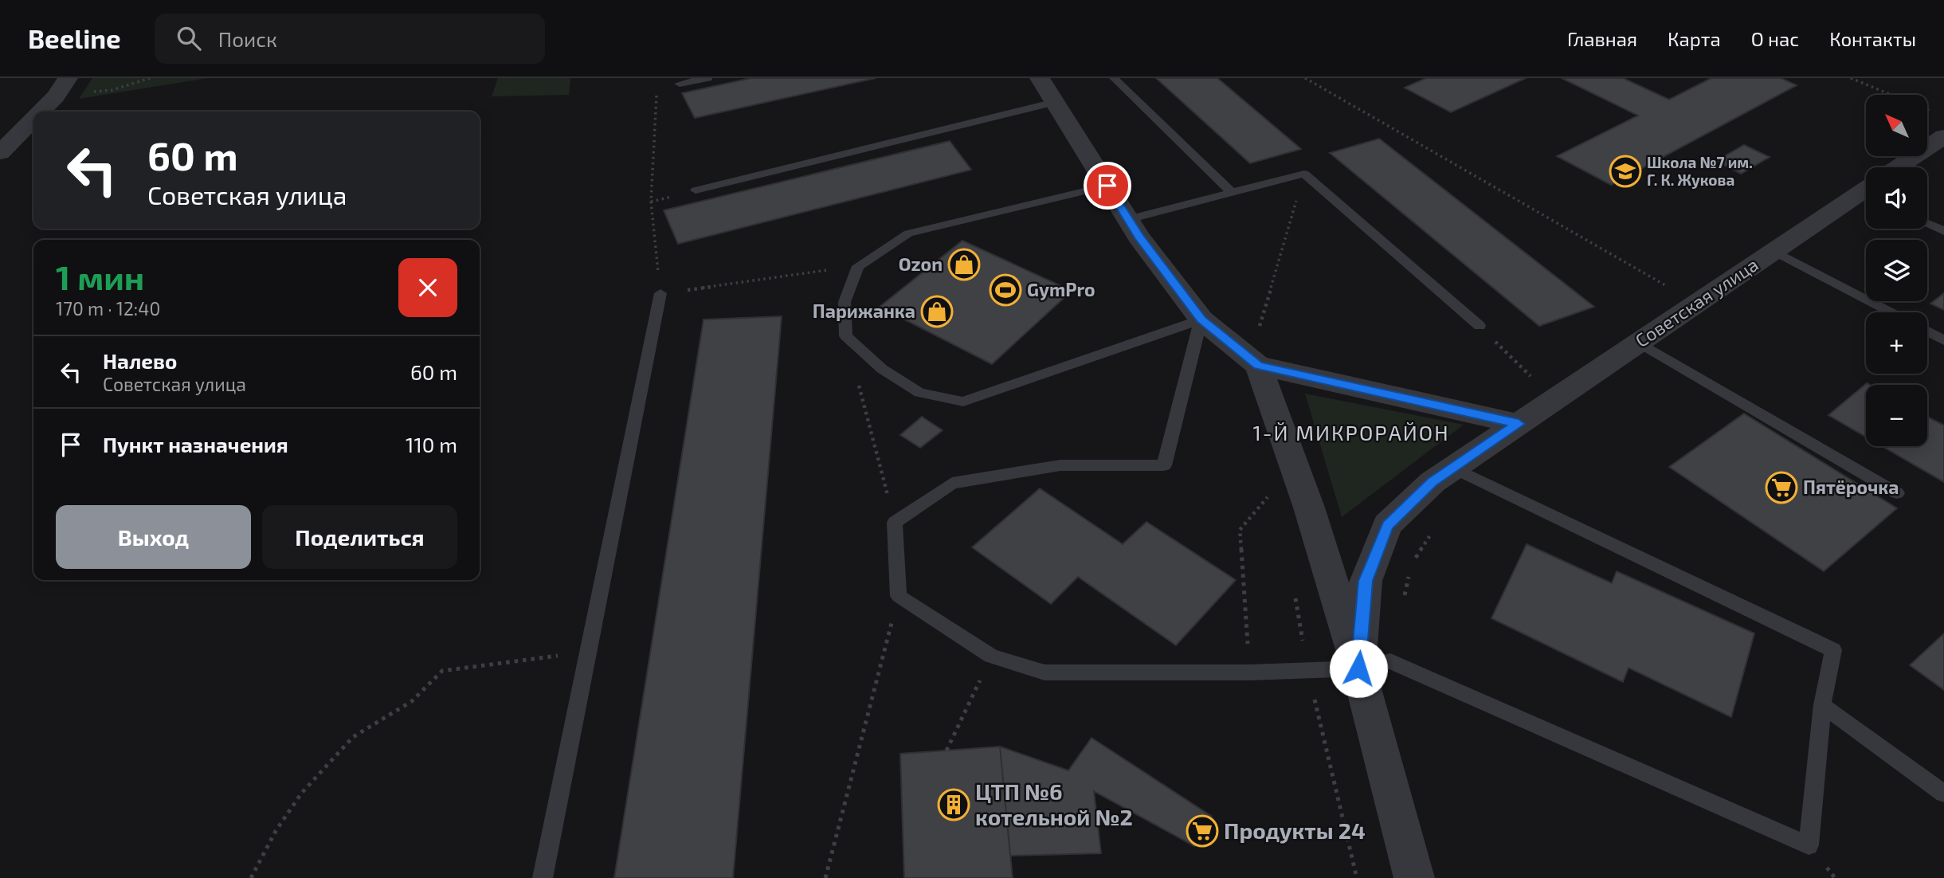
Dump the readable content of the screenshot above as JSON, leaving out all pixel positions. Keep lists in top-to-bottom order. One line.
{"streets":{"street":["Советская улица"]},"districts":["1-Й МИКРОРАЙОН"],"places":{"school or university":["Школа №7 им. Г. К. Жукова"],"shop":["Ozon","Парижанка"],"sports":["GymPro"],"supermarket":["Пятёрочка","Продукты 24"],"building":["ЦТП №6 котельной №2"]},"north":"top left","page":{"header":"Beeline","search":"Поиск","nav":["Главная","Карта","О нас","Контакты"],"map_buttons":["+","−"],"turn":["60 m","Советская улица"],"heading":["1 мин","170 m · 12:40"],"list":[{"name":"Налево","note":"Советская улица","value":"60 m"},{"name":"Пункт назначения","value":"110 m"}],"buttons":["Выход","Поделиться"]}}
